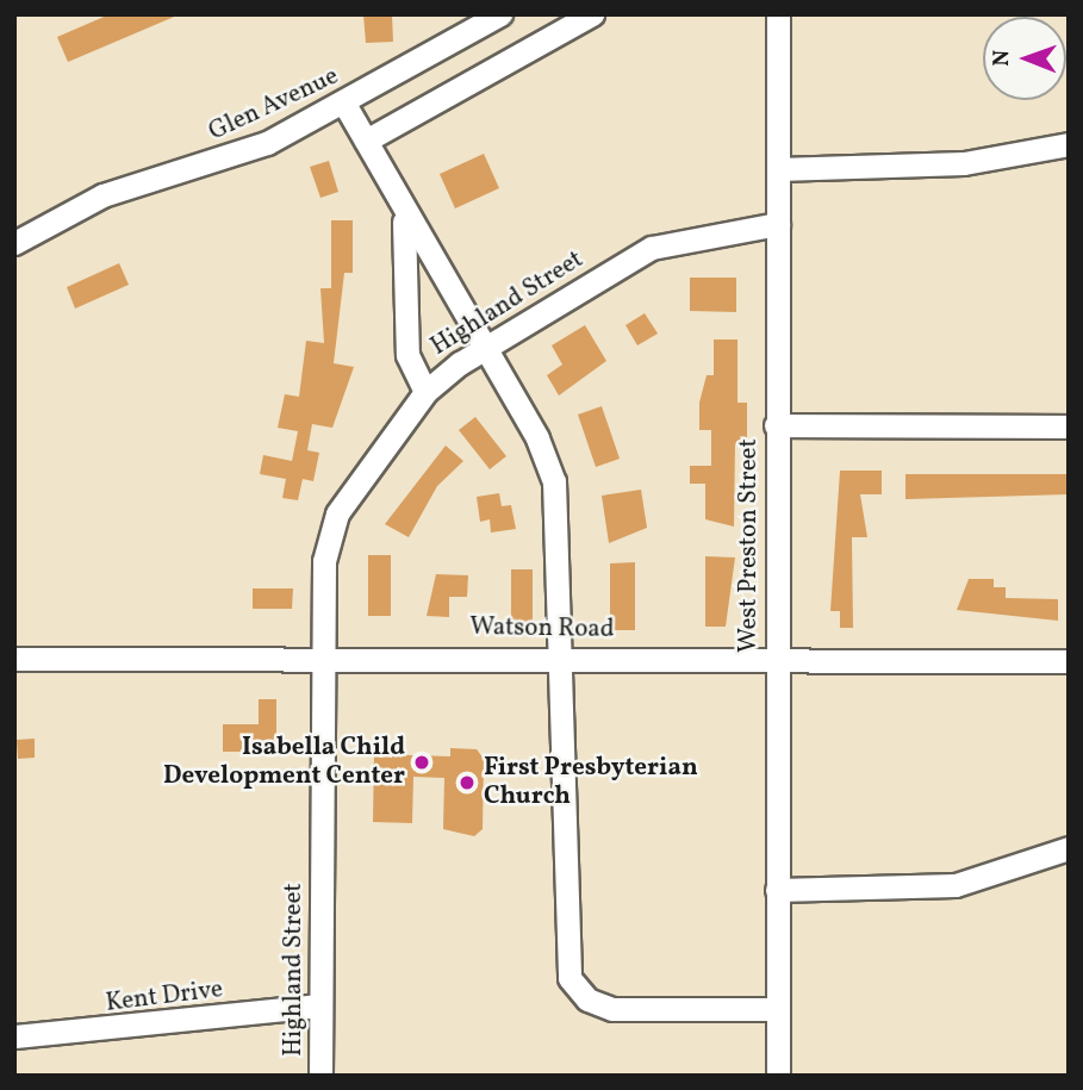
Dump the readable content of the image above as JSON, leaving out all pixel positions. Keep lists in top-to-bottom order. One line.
{"streets":{"street":["Glen Avenue","Highland Street","West Preston Street","Watson Road","Kent Drive"]},"crossings":[["Highland Street","West Preston Street"],["Highland Street","Watson Road"],["Highland Street","Kent Drive"],["West Preston Street","Watson Road"]],"places":["Isabella Child Development Center","First Presbyterian Church"],"north":"left"}
